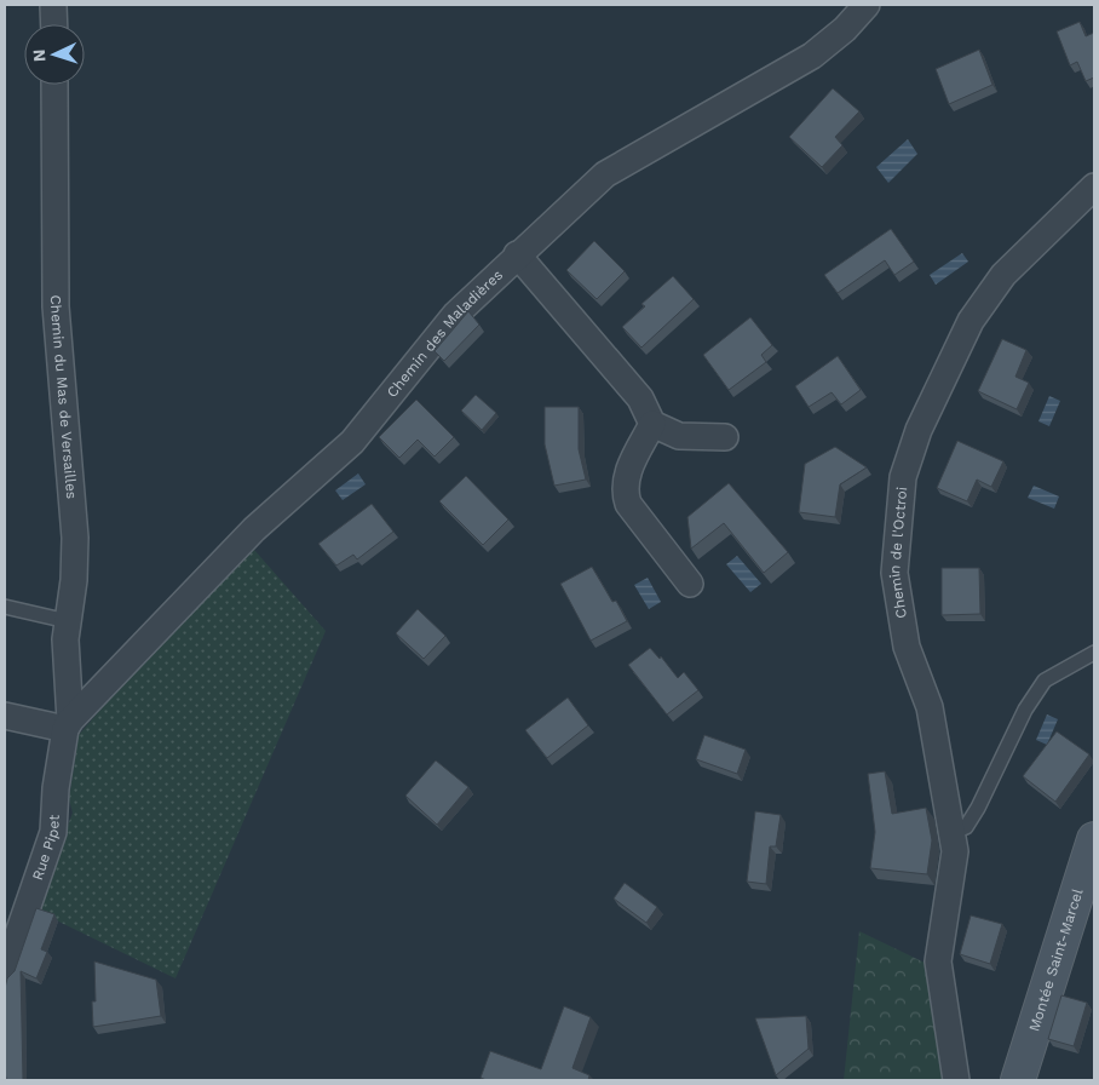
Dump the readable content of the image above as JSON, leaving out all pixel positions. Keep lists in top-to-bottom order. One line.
{"streets":{"main road":["Montée Saint-Marcel"],"street":["Chemin des Maladières","Chemin du Mas de Versailles","Chemin de l'Octroi","Rue Pipet"]},"crossings":[["Chemin des Maladières","Chemin du Mas de Versailles"],["Chemin des Maladières","Rue Pipet"],["Chemin du Mas de Versailles","Rue Pipet"]],"north":"left"}
